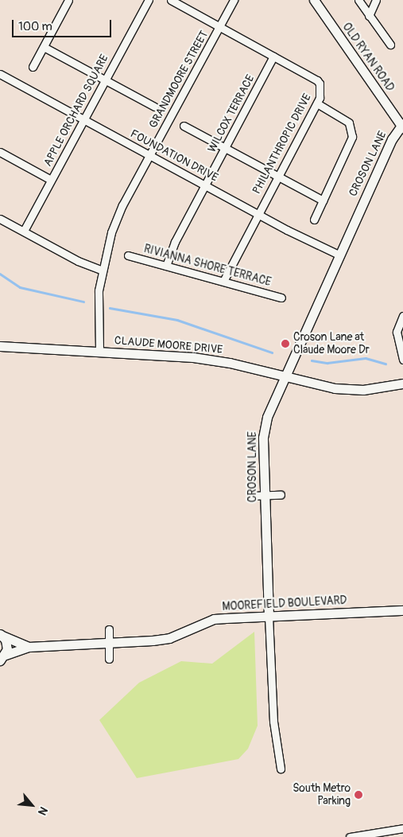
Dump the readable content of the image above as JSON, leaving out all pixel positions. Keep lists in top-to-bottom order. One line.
{"streets":{"street":["OLD RYAN ROAD","GRANDMOORE STREET","APPLE ORCHARD SQUARE","WILCOX TERRACE","PHILANTHROPIC DRIVE","FOUNDATION DRIVE","CROSON LANE","RIVIANNA SHORE TERRACE","CLAUDE MOORE DRIVE","MOOREFIELD BOULEVARD"]},"crossings":[["OLD RYAN ROAD","CROSON LANE"],["GRANDMOORE STREET","PHILANTHROPIC DRIVE"],["GRANDMOORE STREET","FOUNDATION DRIVE"],["GRANDMOORE STREET","CLAUDE MOORE DRIVE"],["APPLE ORCHARD SQUARE","FOUNDATION DRIVE"],["WILCOX TERRACE","PHILANTHROPIC DRIVE"],["WILCOX TERRACE","FOUNDATION DRIVE"],["WILCOX TERRACE","RIVIANNA SHORE TERRACE"],["PHILANTHROPIC DRIVE","FOUNDATION DRIVE"],["PHILANTHROPIC DRIVE","RIVIANNA SHORE TERRACE"],["FOUNDATION DRIVE","CROSON LANE"],["CROSON LANE","CLAUDE MOORE DRIVE"],["CROSON LANE","MOOREFIELD BOULEVARD"]],"places":["Croson Lane at Claude Moore Dr","South Metro Parking"],"scale_bar":"100 m","north":"bottom right"}
